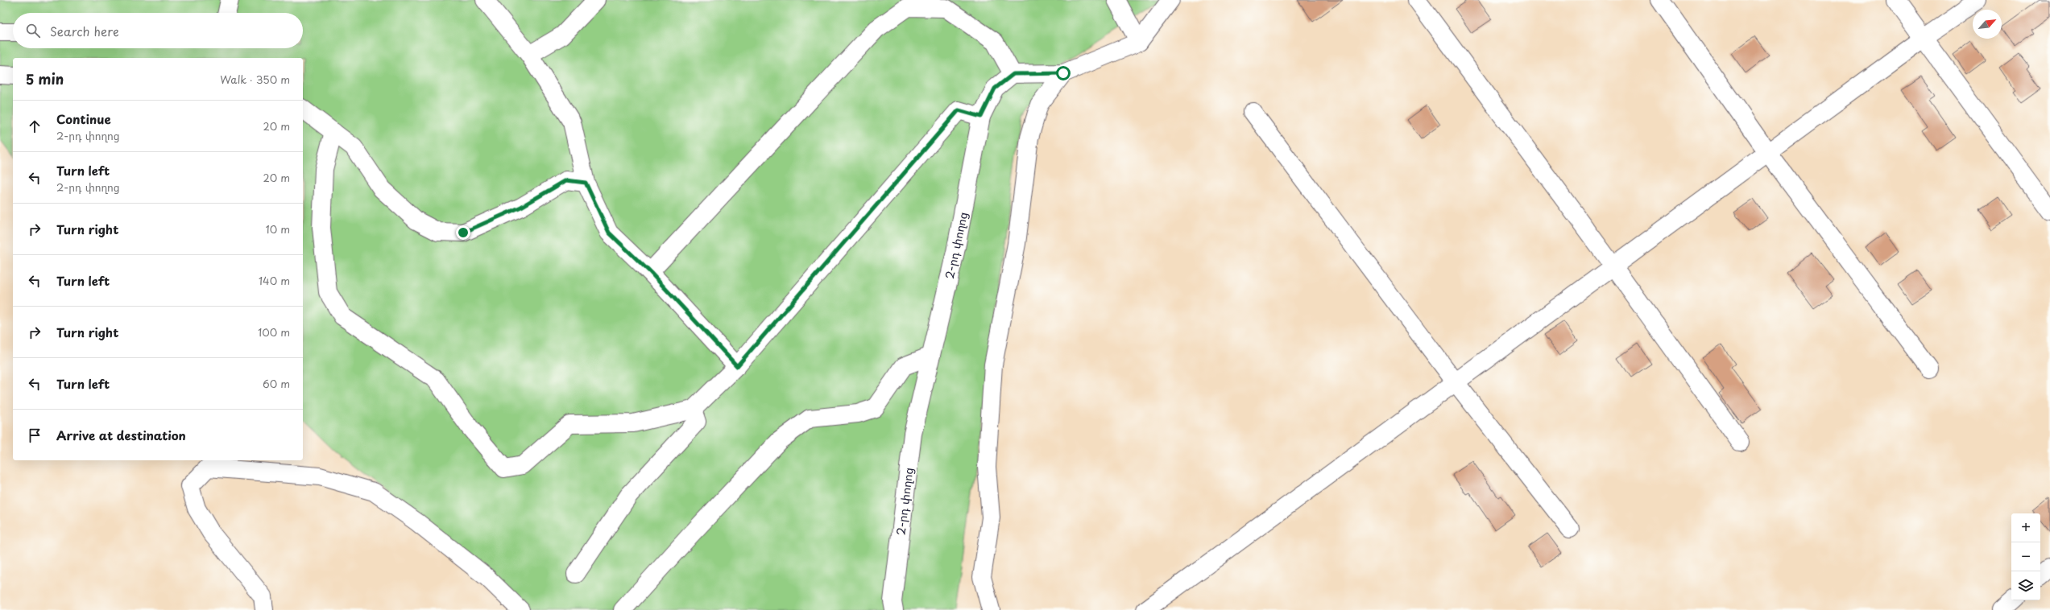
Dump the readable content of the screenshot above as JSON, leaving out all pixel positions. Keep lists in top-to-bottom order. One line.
{"streets":{"street":["2-րդ փողոց"]},"north":"top right","page":{"search":"Search here","heading":["5 min","Walk · 350 m"],"list":[["Continue","2-րդ փողոց","20 m"],["Turn left","2-րդ փողոց","20 m"],["Turn right","10 m"],["Turn left","140 m"],["Turn right","100 m"],["Turn left","60 m"],"Arrive at destination"],"map_buttons":["+","−"]}}
